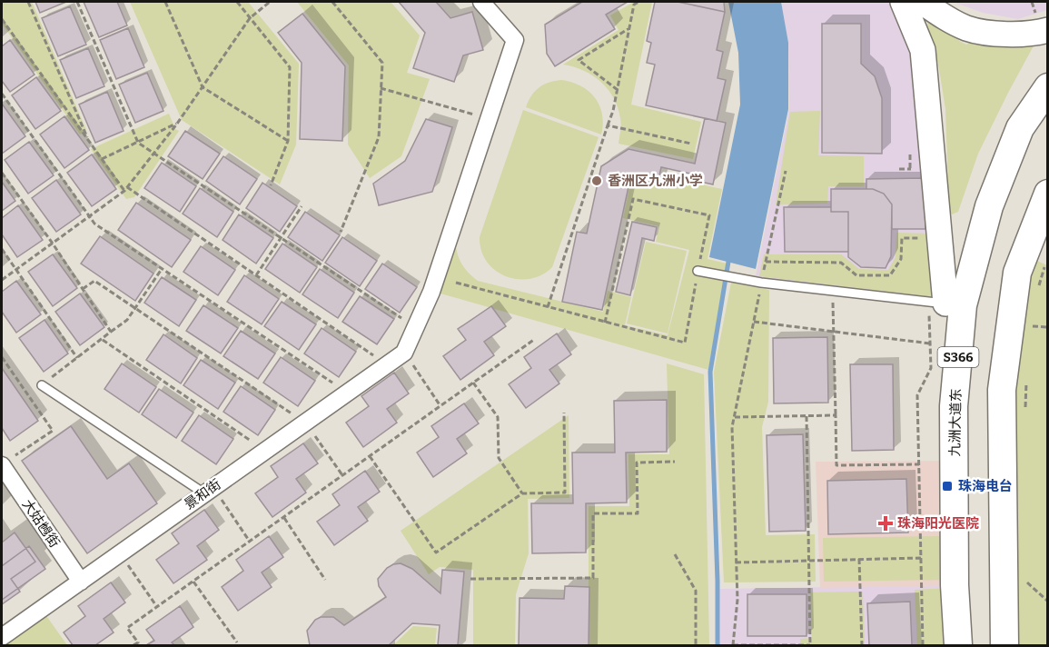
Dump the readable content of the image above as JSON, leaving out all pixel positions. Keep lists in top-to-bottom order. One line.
{"streets":{"main road":["S366","九洲大道东"],"street":["景和街","大姑乸街"]},"crossings":[["景和街","大姑乸街"]],"places":{"other":["香洲区九洲小学"],"transit":["珠海电台"],"health":["珠海阳光医院"]}}
